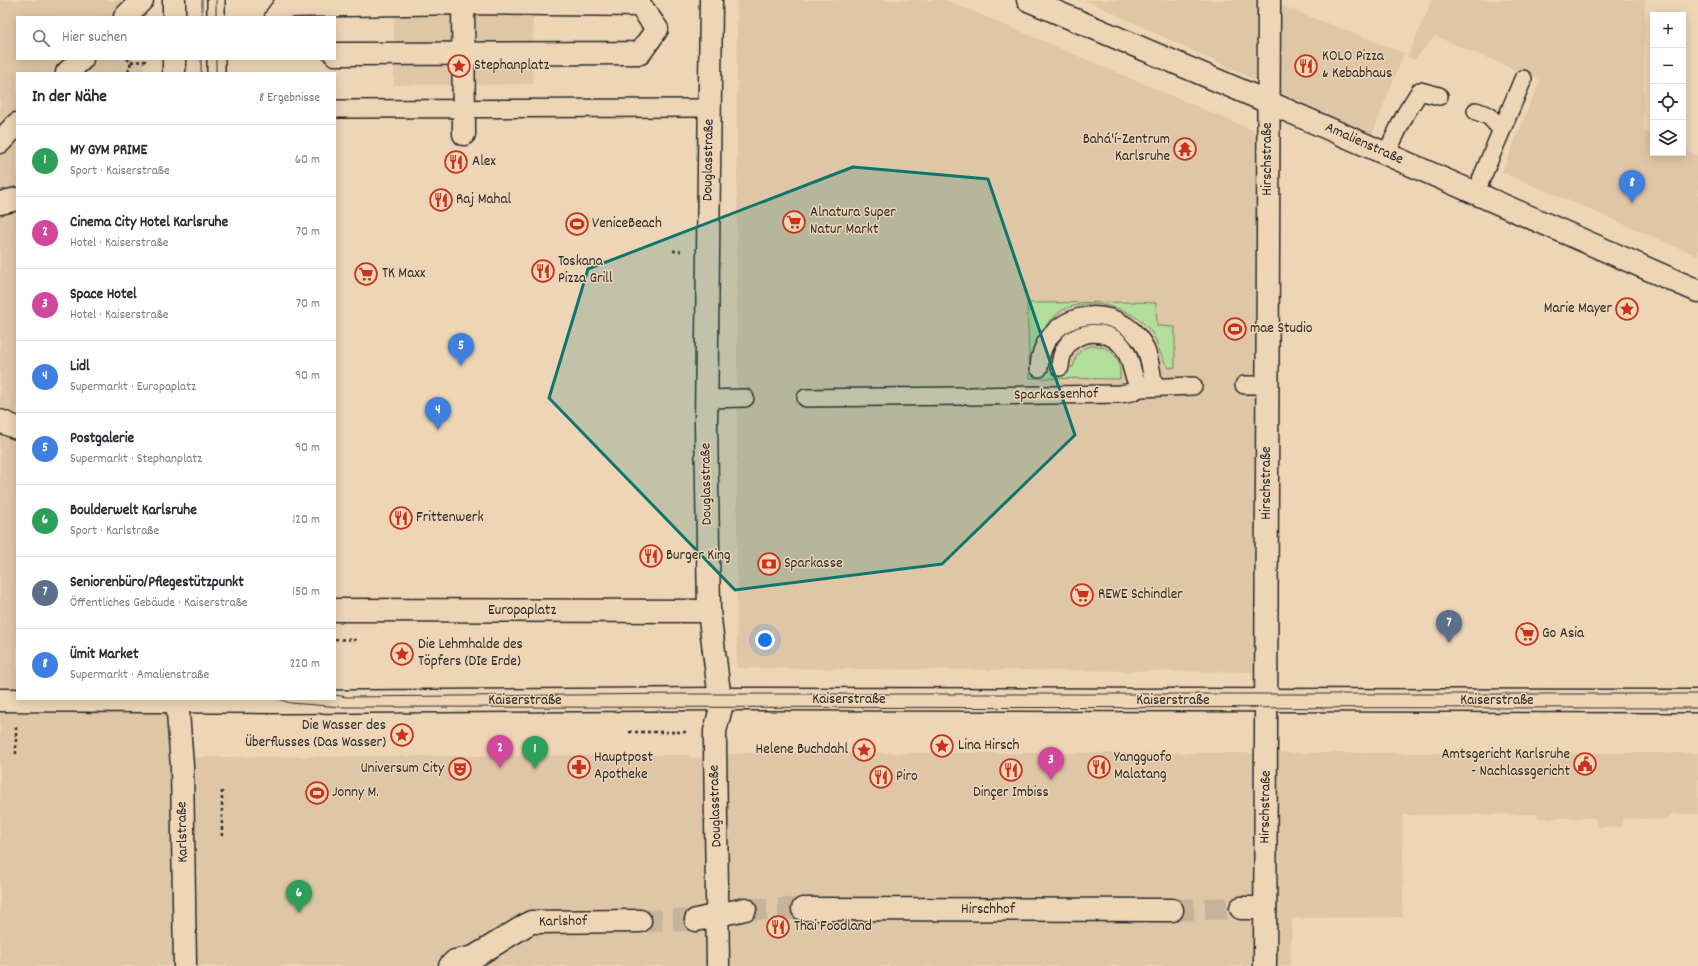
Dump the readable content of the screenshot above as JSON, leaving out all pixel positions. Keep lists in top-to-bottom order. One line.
{"streets":{"street":["Amalienstraße","Hirschstraße","Douglasstraße","Europaplatz","Kaiserstraße","Karlstraße","Hirschhof","Karlshof"],"lane":["Sparkassenhof"]},"crossings":[["Amalienstraße","Hirschstraße"],["Hirschstraße","Kaiserstraße"],["Douglasstraße","Europaplatz"],["Douglasstraße","Kaiserstraße"],["Kaiserstraße","Karlstraße"]],"places":{"place":["Stephanplatz","Marie Mayer","Die Lehmhalde des Töpfers (DIe Erde)","Die Wasser des Überflusses (Das Wasser)","Lina Hirsch","Helene Buchdahl"],"restaurant":["KOLO Pizza & Kebabhaus","Alex","Raj Mahal","Toskana Pizza Grill","Frittenwerk","Burger King","Yangguofo Malatang","Dinçer Imbiss","Piro","Thai Foodland"],"temple":["Bahá'í-Zentrum Karlsruhe"],"supermarket":["Alnatura Super Natur Markt","TK Maxx","REWE Schindler","Go Asia"],"sports":["VeniceBeach","mae Studio","Jonny M."],"bank":["Sparkasse"],"public building":["Amtsgericht Karlsruhe - Nachlassgericht"],"pharmacy":["Hauptpost Apotheke"],"theatre":["Universum City"]},"page":{"map_buttons":["+","−"],"search":"Hier suchen","heading":["In der Nähe","8 Ergebnisse"],"list":[{"mark":"1","name":"MY GYM PRIME","note":"Sport · Kaiserstraße","value":"60 m"},{"mark":"2","name":"Cinema City Hotel Karlsruhe","note":"Hotel · Kaiserstraße","value":"70 m"},{"mark":"3","name":"Space Hotel","note":"Hotel · Kaiserstraße","value":"70 m"},{"mark":"4","name":"Lidl","note":"Supermarkt · Europaplatz","value":"90 m"},{"mark":"5","name":"Postgalerie","note":"Supermarkt · Stephanplatz","value":"90 m"},{"mark":"6","name":"Boulderwelt Karlsruhe","note":"Sport · Karlstraße","value":"120 m"},{"mark":"7","name":"Seniorenbüro/Pflegestützpunkt","note":"Öffentliches Gebäude · Kaiserstraße","value":"150 m"},{"mark":"8","name":"Ümit Market","note":"Supermarkt · Amalienstraße","value":"220 m"}],"pins":["8","5","4","7","2","1","3","6"]}}
